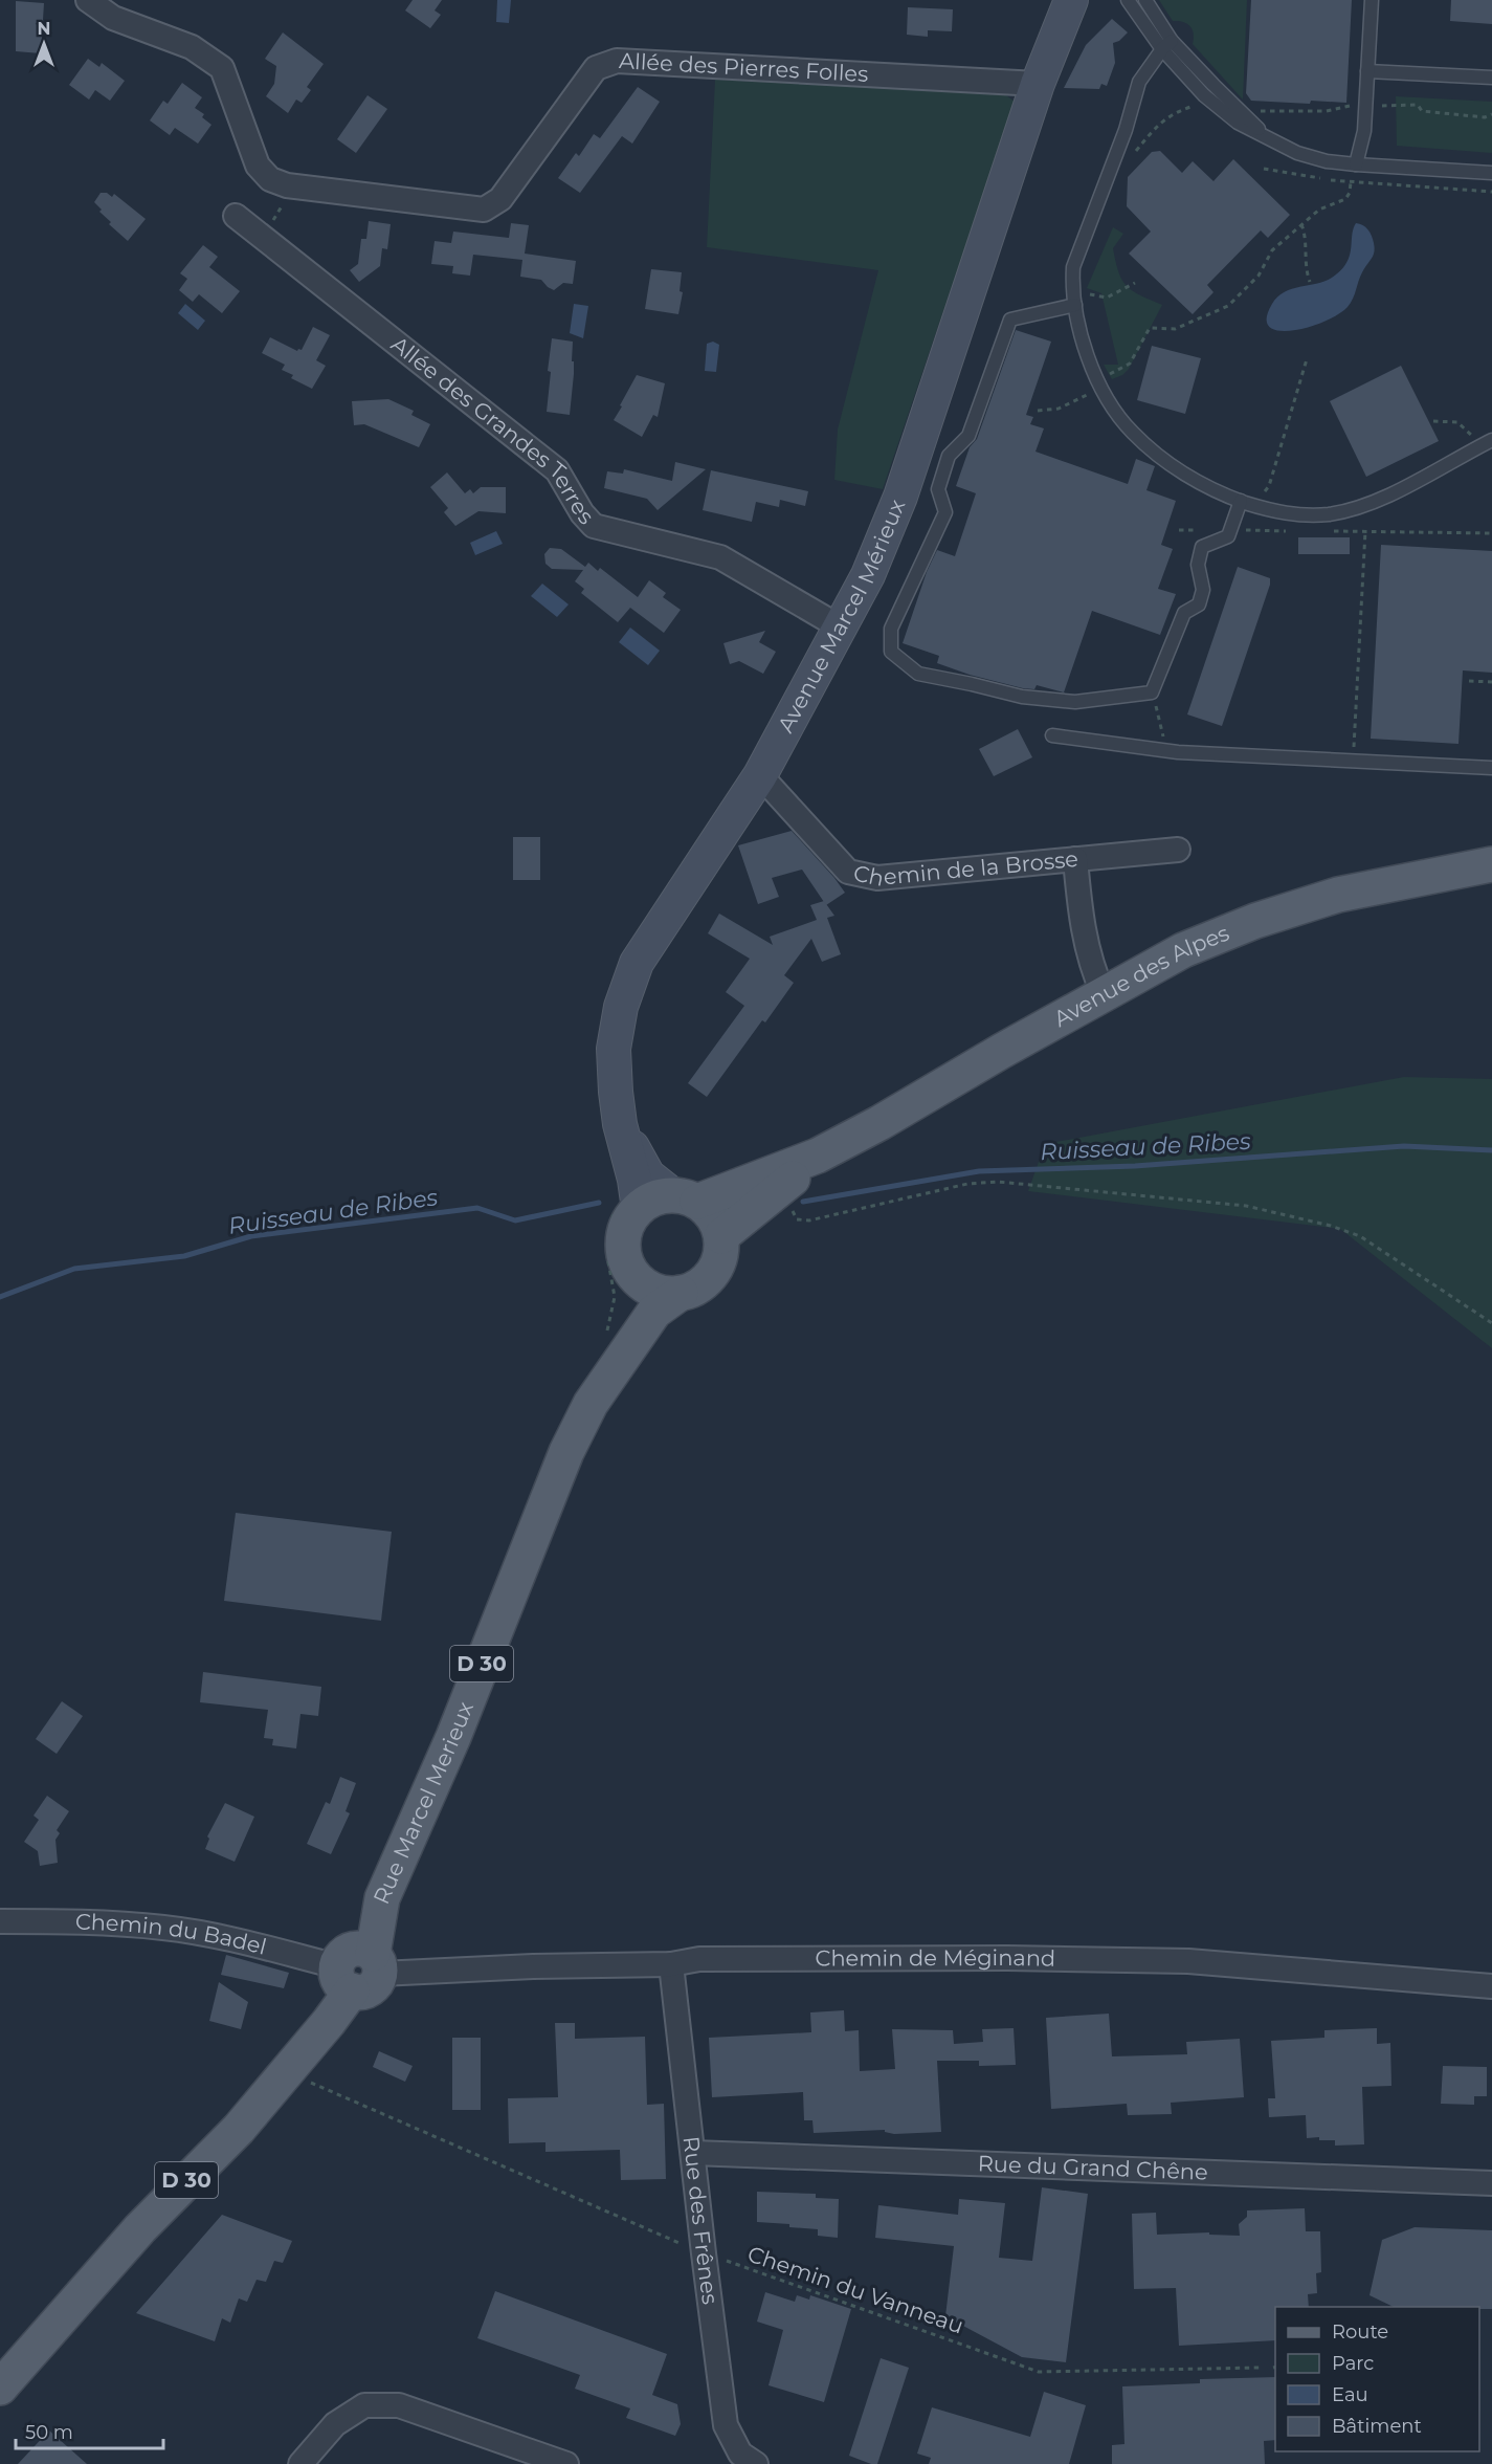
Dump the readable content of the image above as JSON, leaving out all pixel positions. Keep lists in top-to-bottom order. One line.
{"streets":{"main road":["Avenue Marcel Mérieux","Avenue des Alpes","D 30","Rue Marcel Merieux"],"street":["Allée des Pierres Folles","Allée des Grandes Terres","Chemin de la Brosse","Chemin du Badel","Chemin de Méginand","Rue du Grand Chêne","Rue des Frênes"],"path":["Chemin du Vanneau"]},"crossings":[["Allée des Pierres Folles","Avenue Marcel Mérieux"],["Allée des Grandes Terres","Avenue Marcel Mérieux"],["Avenue Marcel Mérieux","Chemin de la Brosse"],["Avenue Marcel Mérieux","Avenue des Alpes"],["Avenue Marcel Mérieux","Rue Marcel Merieux"],["Avenue des Alpes","Rue Marcel Merieux"],["Rue Marcel Merieux","Chemin du Badel"],["Rue Marcel Merieux","Chemin de Méginand"],["Rue Marcel Merieux","Chemin du Vanneau"],["Chemin du Badel","Chemin de Méginand"],["Chemin de Méginand","Rue des Frênes"],["Rue du Grand Chêne","Rue des Frênes"],["Rue des Frênes","Chemin du Vanneau"]],"water":["Ruisseau de Ribes"],"legend":["Route","Parc","Eau","Bâtiment"],"scale_bar":"50 m","north":"top"}
